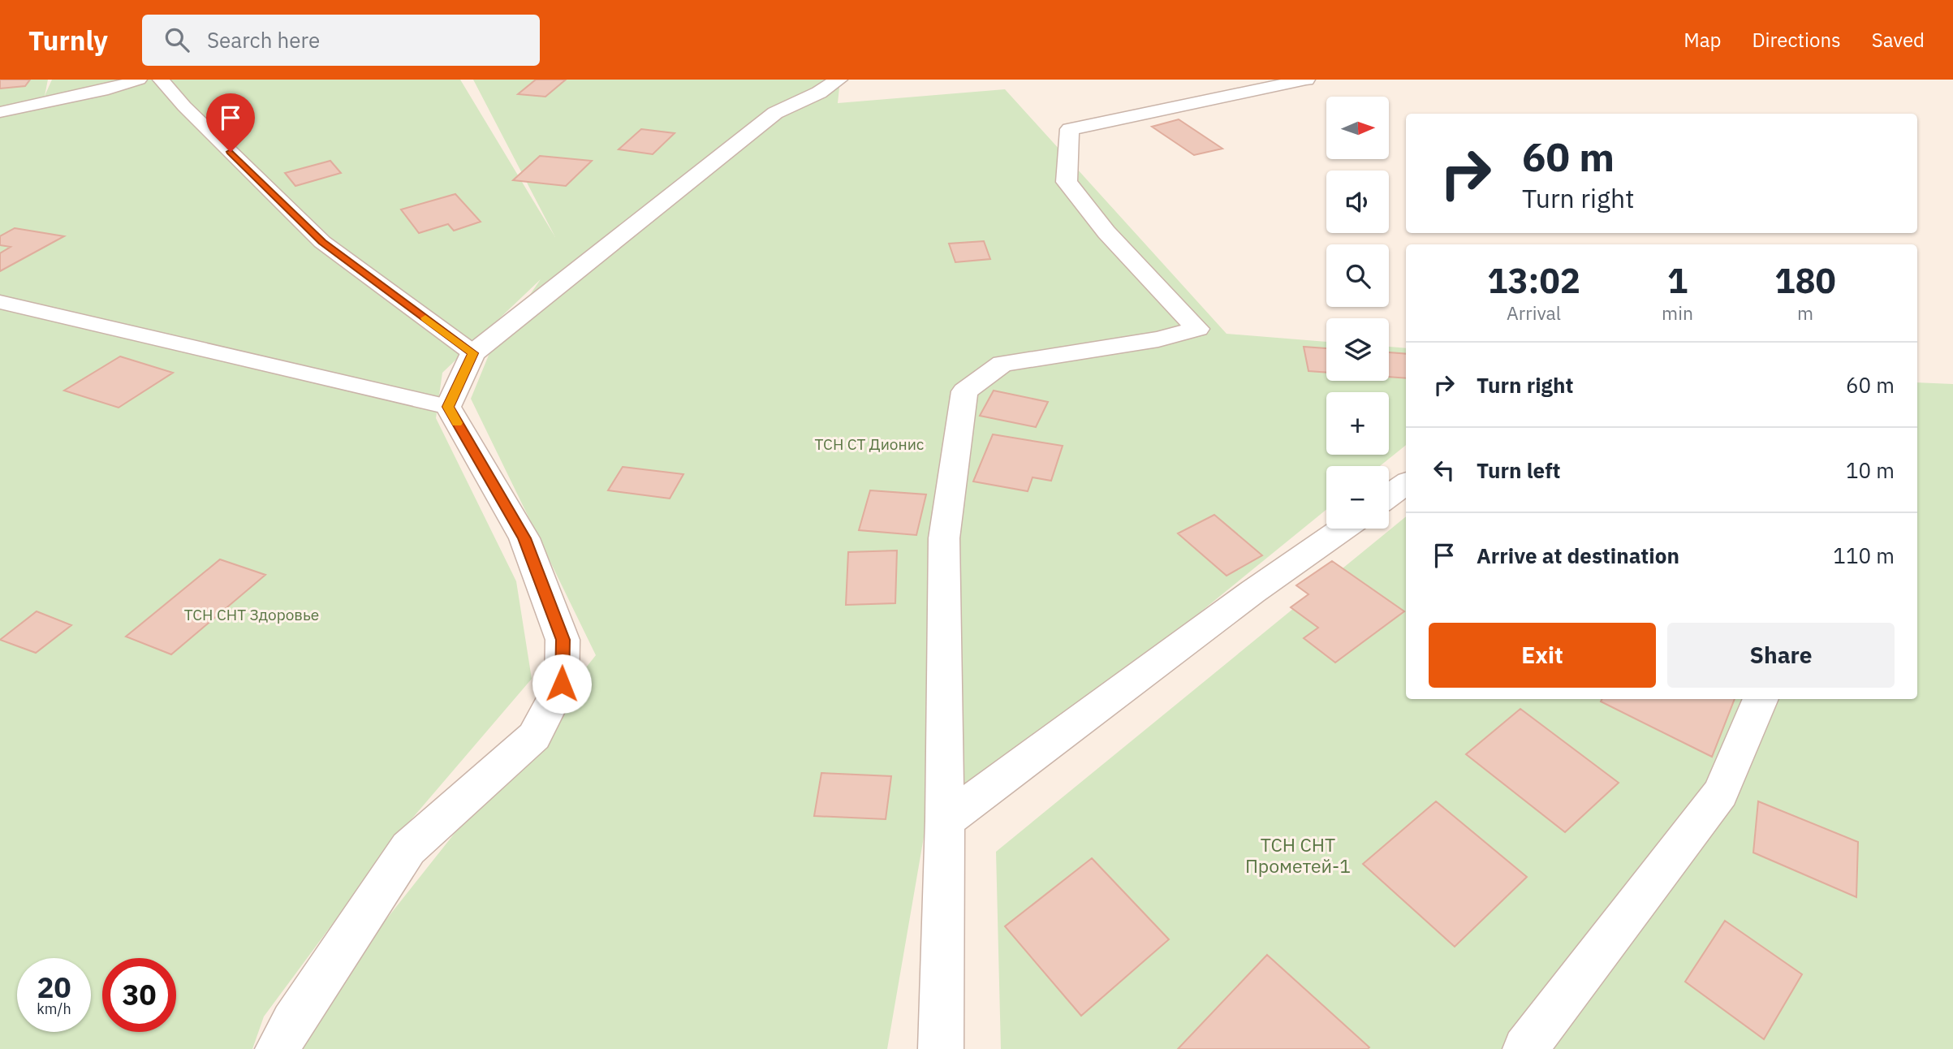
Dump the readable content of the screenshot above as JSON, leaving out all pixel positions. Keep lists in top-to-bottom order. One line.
{"parks":["ТСН СТ Дионис","ТСН СНТ Здоровье","ТСН СНТ Прометей-1"],"north":"right","page":{"header":"Turnly","search":"Search here","nav":["Map","Directions","Saved"],"map_buttons":["+","−"],"turn":["60 m","Turn right"],"eta":["13:02","Arrival","1","min","180","m"],"list":[{"name":"Turn right","value":"60 m"},{"name":"Turn left","value":"10 m"},{"name":"Arrive at destination","value":"110 m"}],"buttons":["Exit","Share"],"speed":"20 km/h","limit":"30"}}
